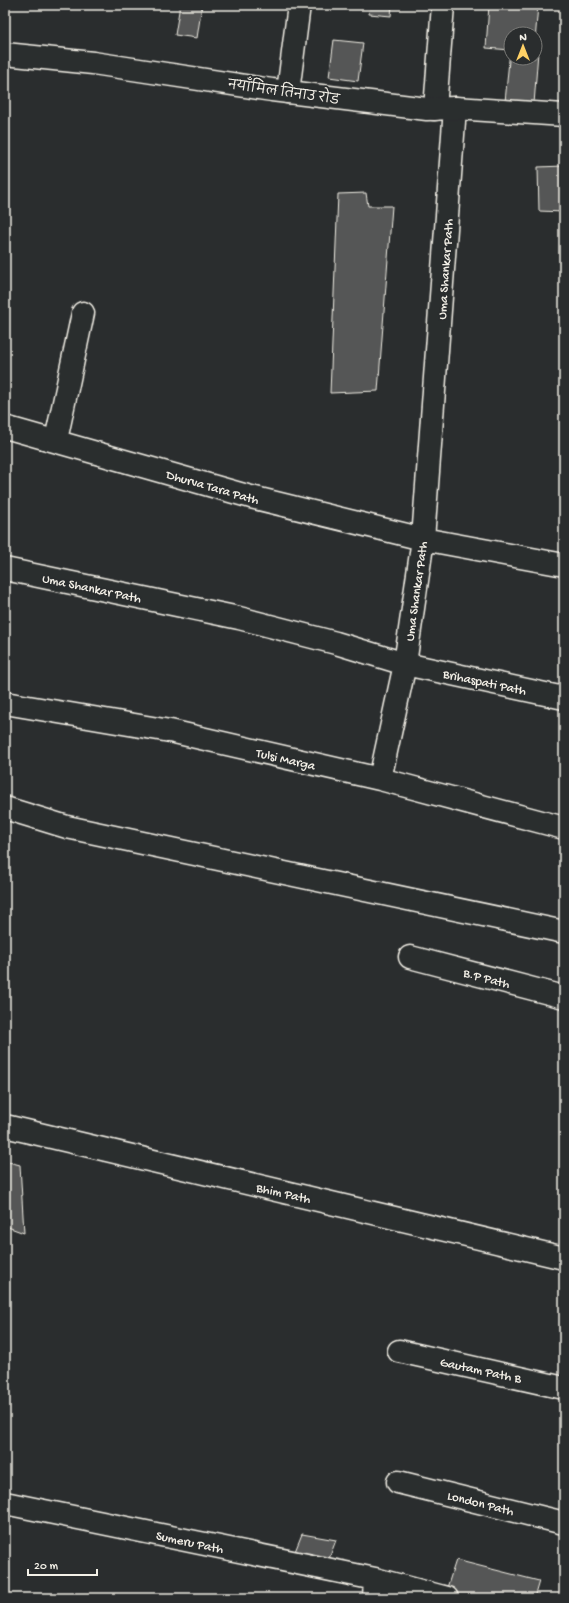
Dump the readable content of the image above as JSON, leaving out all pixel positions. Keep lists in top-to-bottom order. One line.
{"streets":{"street":["नयाँमिल तिनाउ रोड","Uma Shankar Path","Dhurva Tara Path","Brihaspati Path","Tulsi Marga","B.P Path","Bhim Path","Gautam Path B","London Path","Sumeru Path"]},"crossings":[["नयाँमिल तिनाउ रोड","Uma Shankar Path"],["Uma Shankar Path","Dhurva Tara Path"],["Uma Shankar Path","Brihaspati Path"]],"scale_bar":"20 m","north":"top"}
